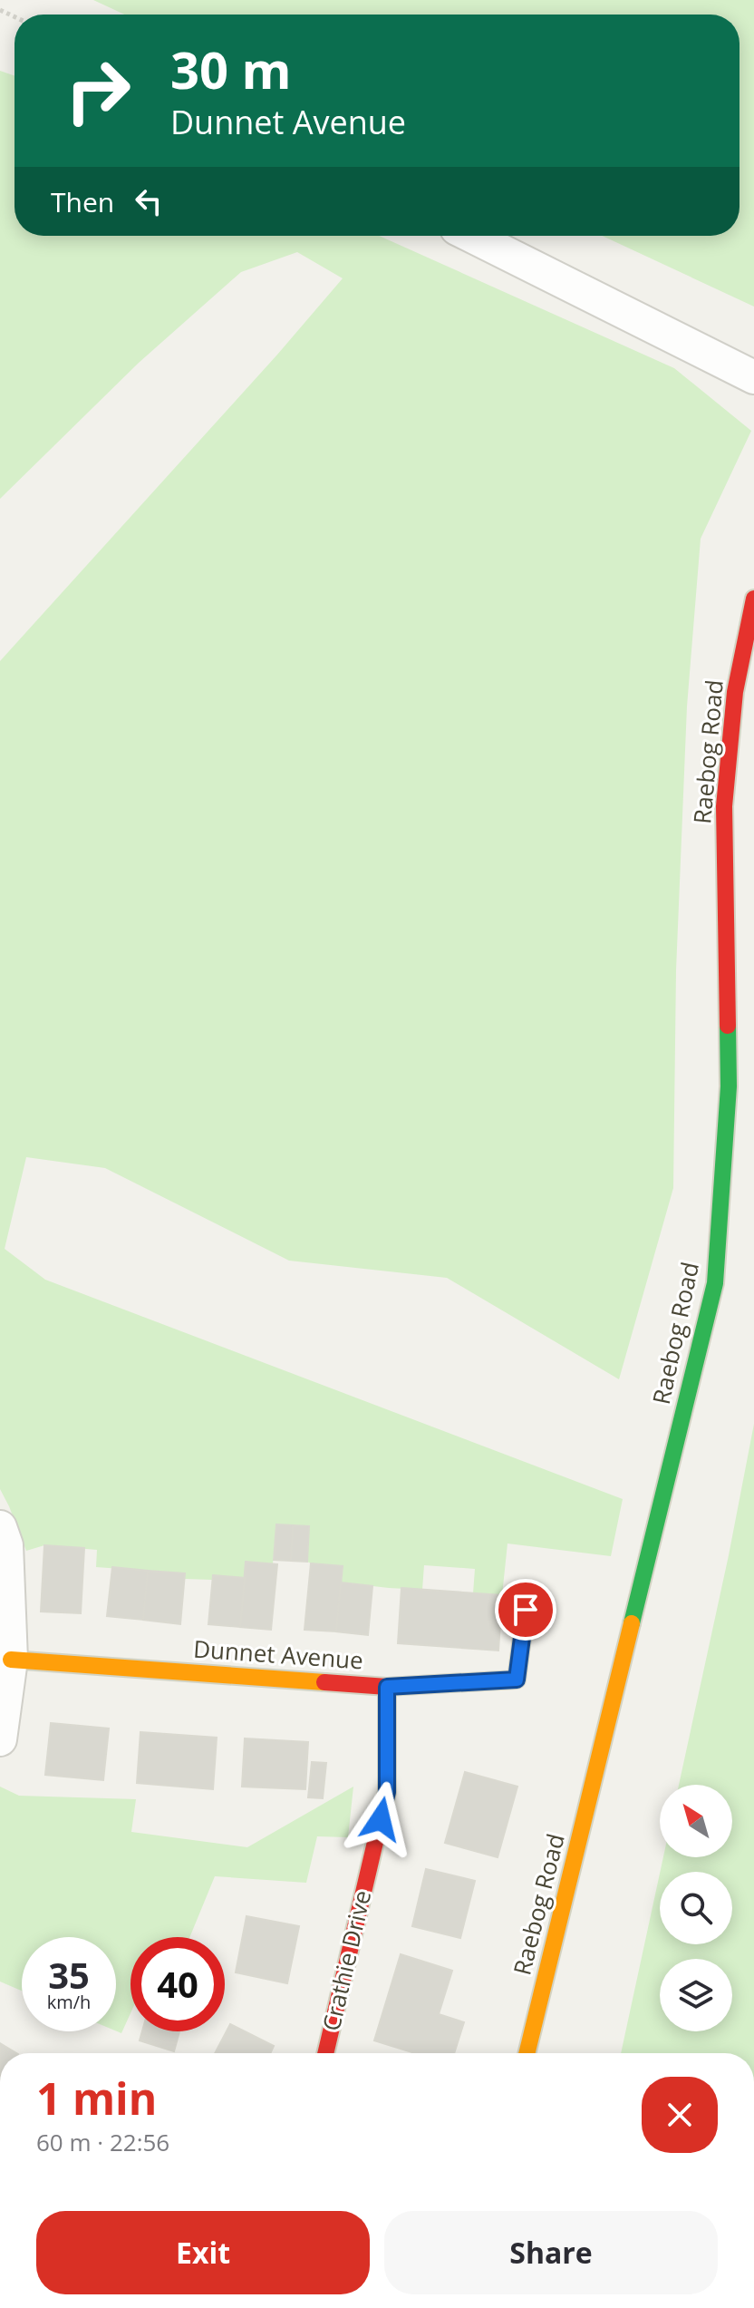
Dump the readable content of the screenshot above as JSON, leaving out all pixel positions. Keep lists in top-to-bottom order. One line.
{"streets":{"main road":["Raebog Road","Dunnet Avenue","Crathie Drive"]},"crossings":[["Dunnet Avenue","Crathie Drive"]],"north":"top left","page":{"turn":["30 m","Dunnet Avenue"],"then":"Then","speed":"35 km/h","limit":"40","heading":["1 min","60 m · 22:56"],"buttons":["Exit","Share"]}}
